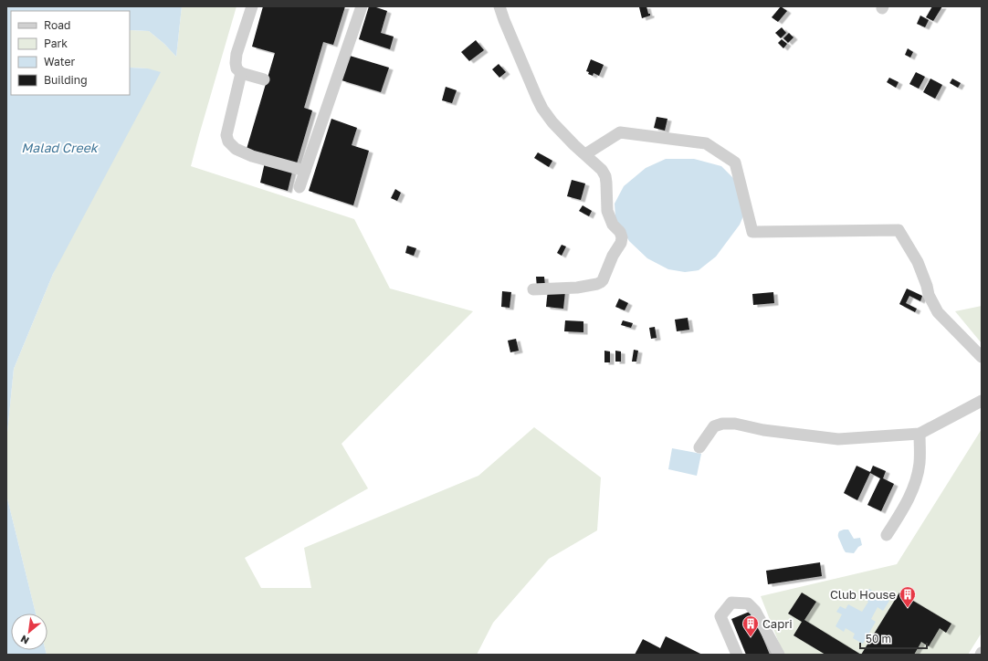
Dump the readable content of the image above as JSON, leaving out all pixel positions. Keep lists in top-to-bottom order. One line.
{"water":["Malad Creek"],"places":{"building":["Club House","Capri"]},"legend":["Road","Park","Water","Building"],"scale_bar":"50 m","north":"bottom left"}
